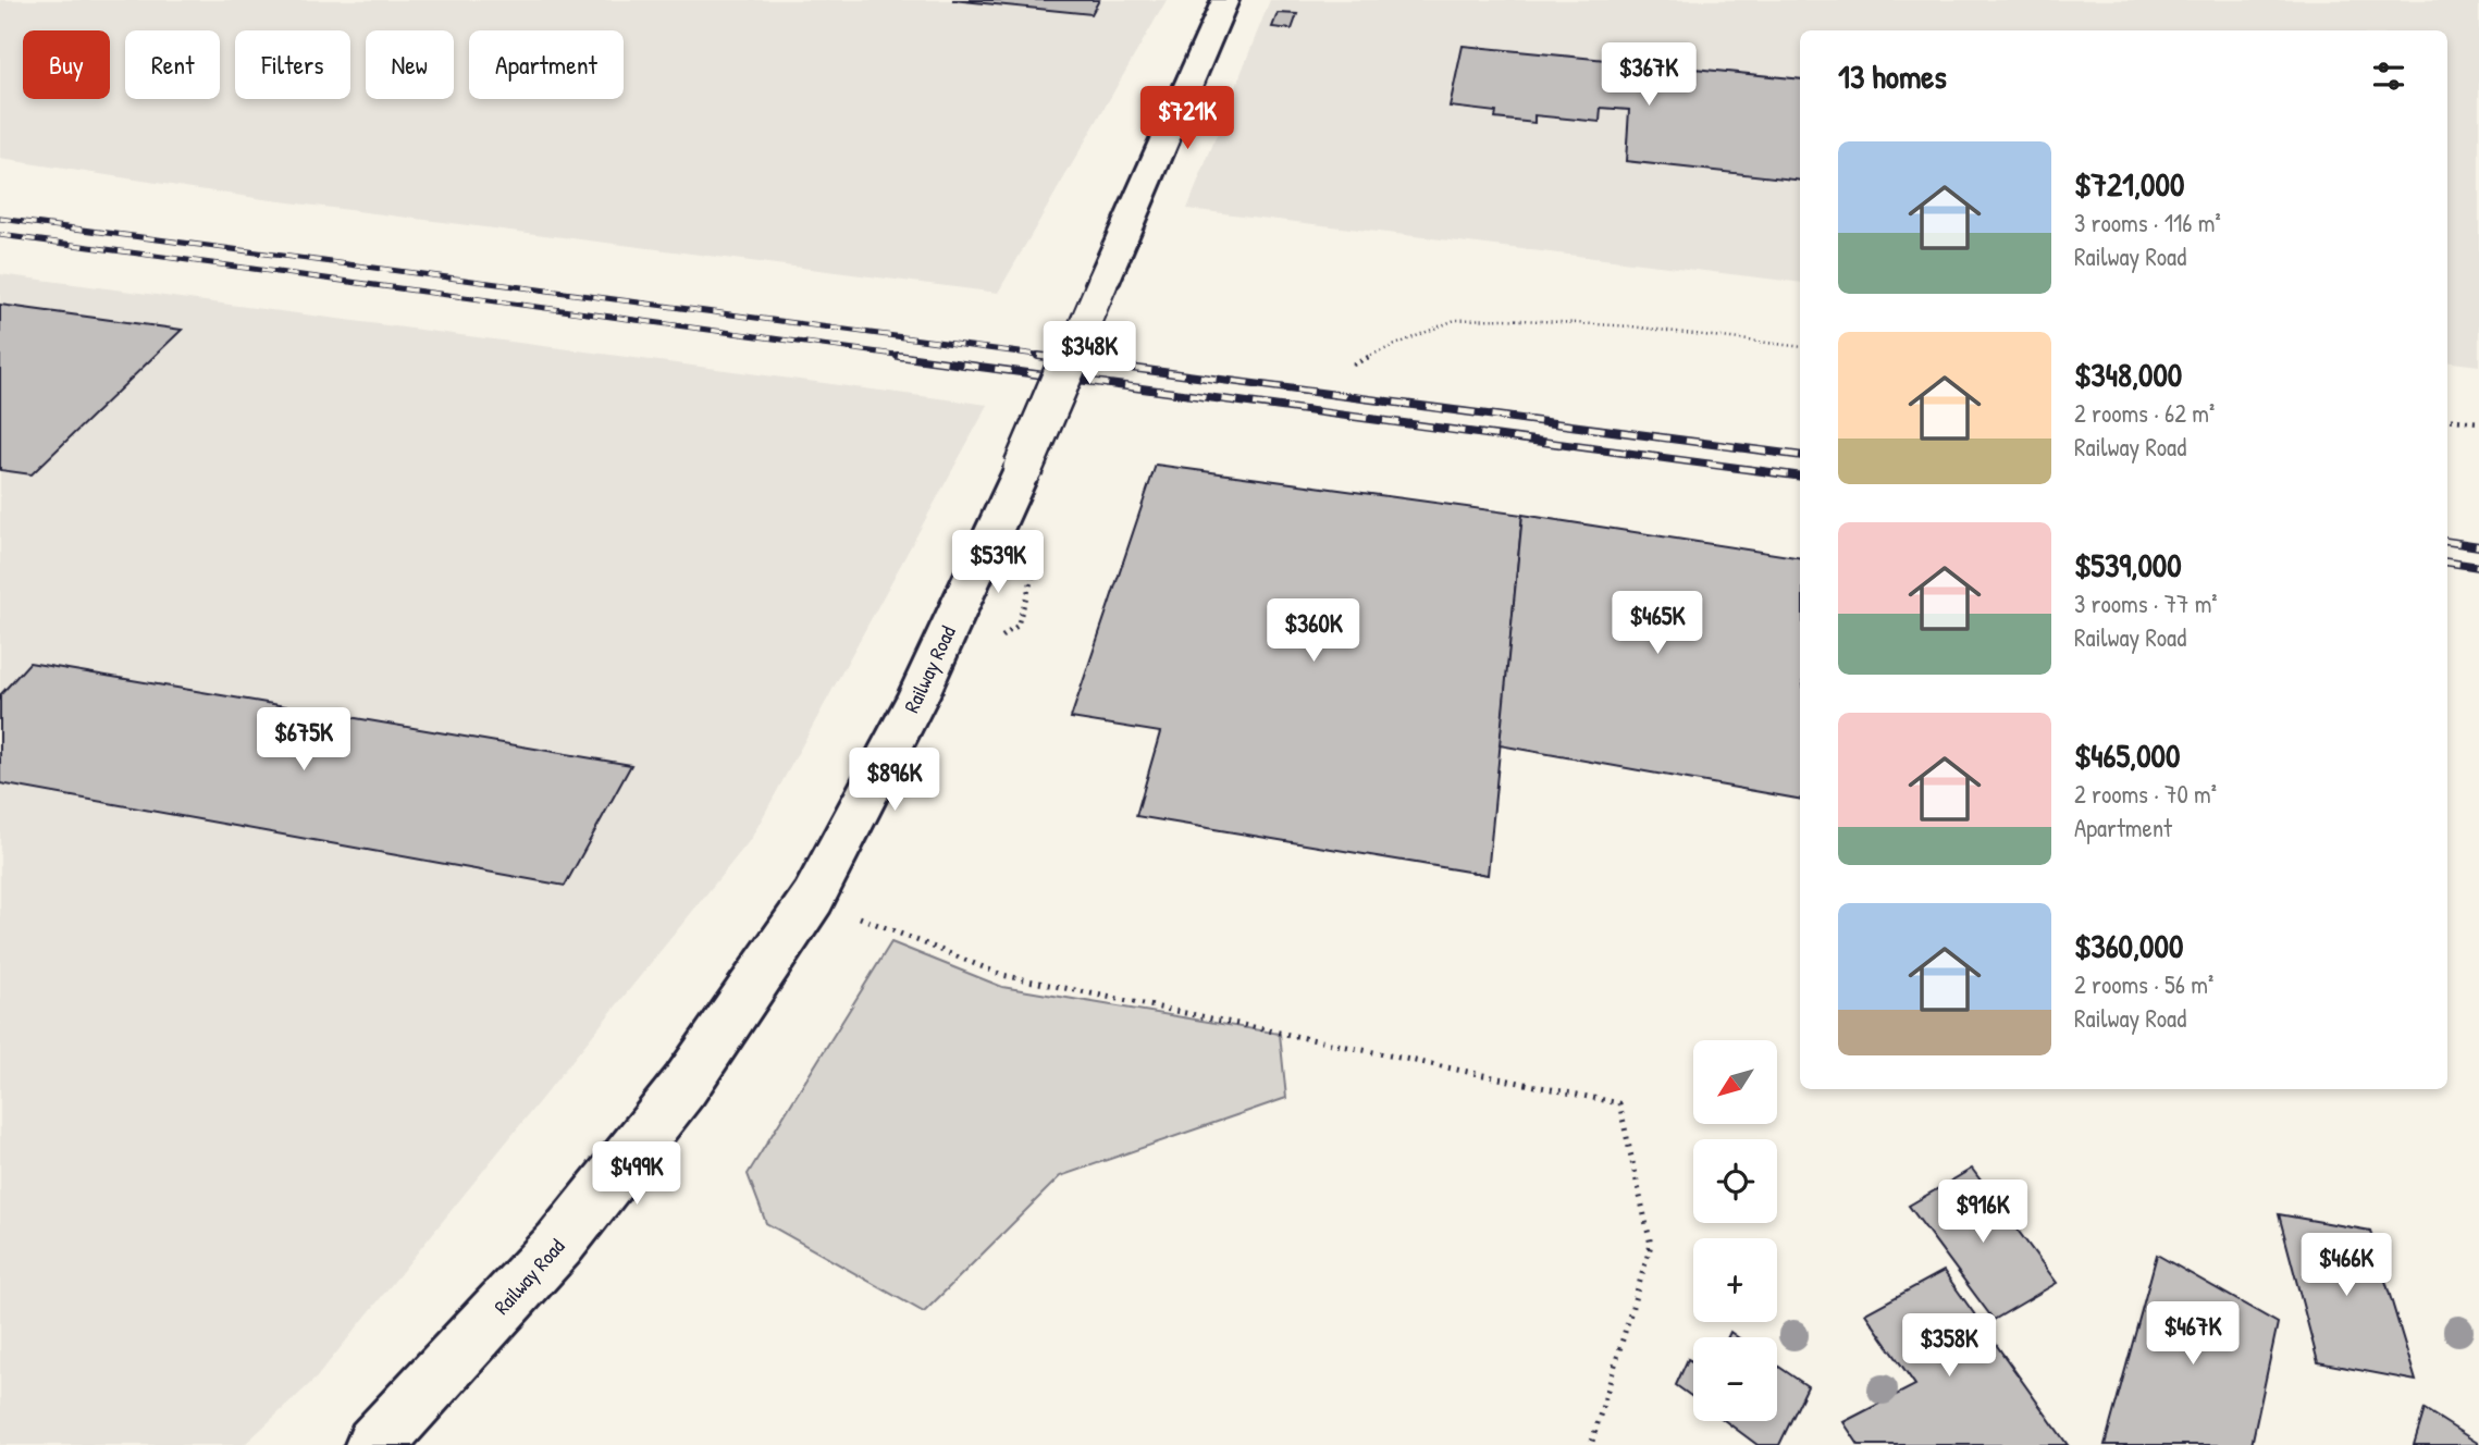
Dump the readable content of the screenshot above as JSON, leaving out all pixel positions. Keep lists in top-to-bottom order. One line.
{"streets":{"main road":["Railway Road"]},"north":"bottom left","page":{"chip":["Buy","Rent","Filters","New","Apartment"],"heading":"13 homes","price":["$367K","$721K","$348K","$539K","$465K","$360K","$675K","$896K","$499K","$916K","$466K","$467K","$358K"],"list":[{"name":"$721,000","note":"3 rooms · 116 m² · Railway Road"},{"name":"$348,000","note":"2 rooms · 62 m² · Railway Road"},{"name":"$539,000","note":"3 rooms · 77 m² · Railway Road"},{"name":"$465,000","note":"2 rooms · 70 m² · Apartment"},{"name":"$360,000","note":"2 rooms · 56 m² · Railway Road"}],"map_buttons":["+","−"]}}
